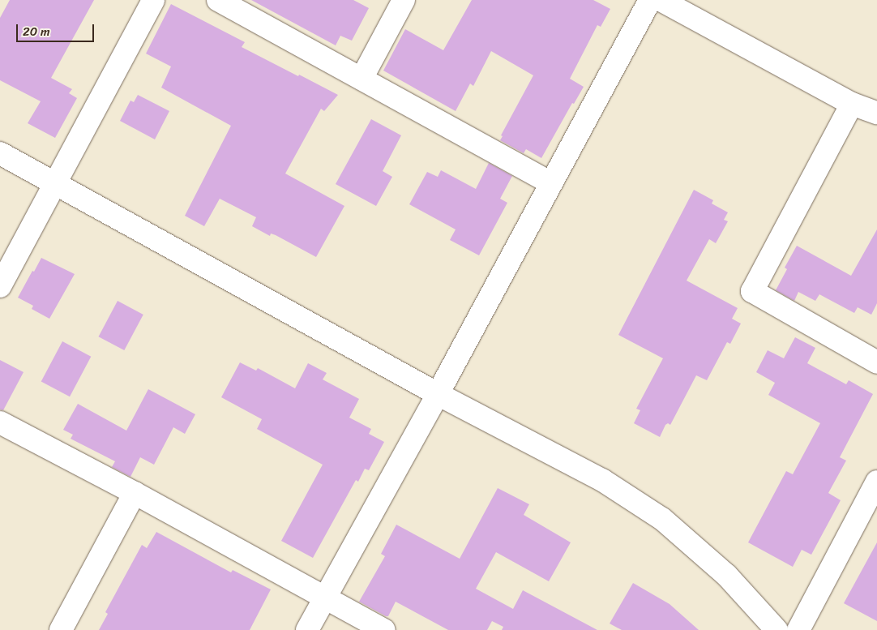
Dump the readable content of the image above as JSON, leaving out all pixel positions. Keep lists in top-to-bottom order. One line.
{"scale_bar":"20 m"}
